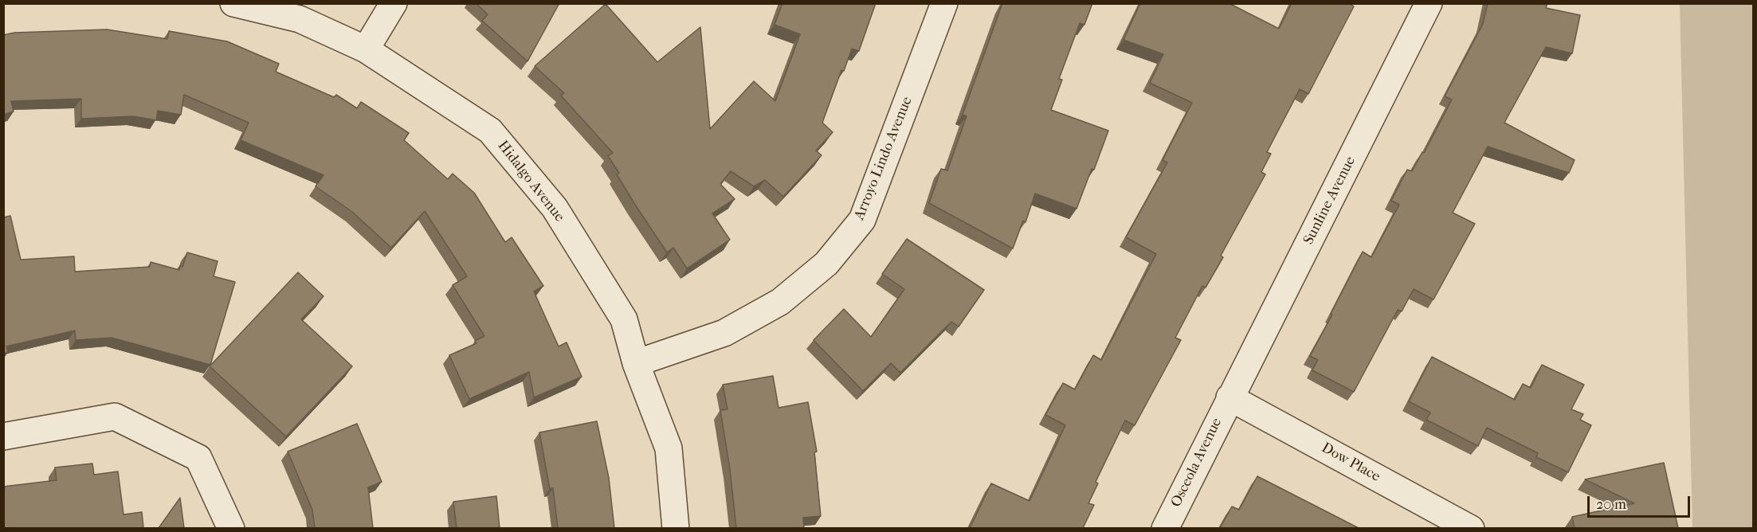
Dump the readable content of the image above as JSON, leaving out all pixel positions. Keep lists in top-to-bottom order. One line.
{"streets":{"street":["Arroyo Lindo Avenue","Hidalgo Avenue","Sunline Avenue","Osceola Avenue","Dow Place"]},"crossings":[["Arroyo Lindo Avenue","Hidalgo Avenue"],["Sunline Avenue","Osceola Avenue"],["Sunline Avenue","Dow Place"],["Osceola Avenue","Dow Place"]],"scale_bar":"20 m"}
